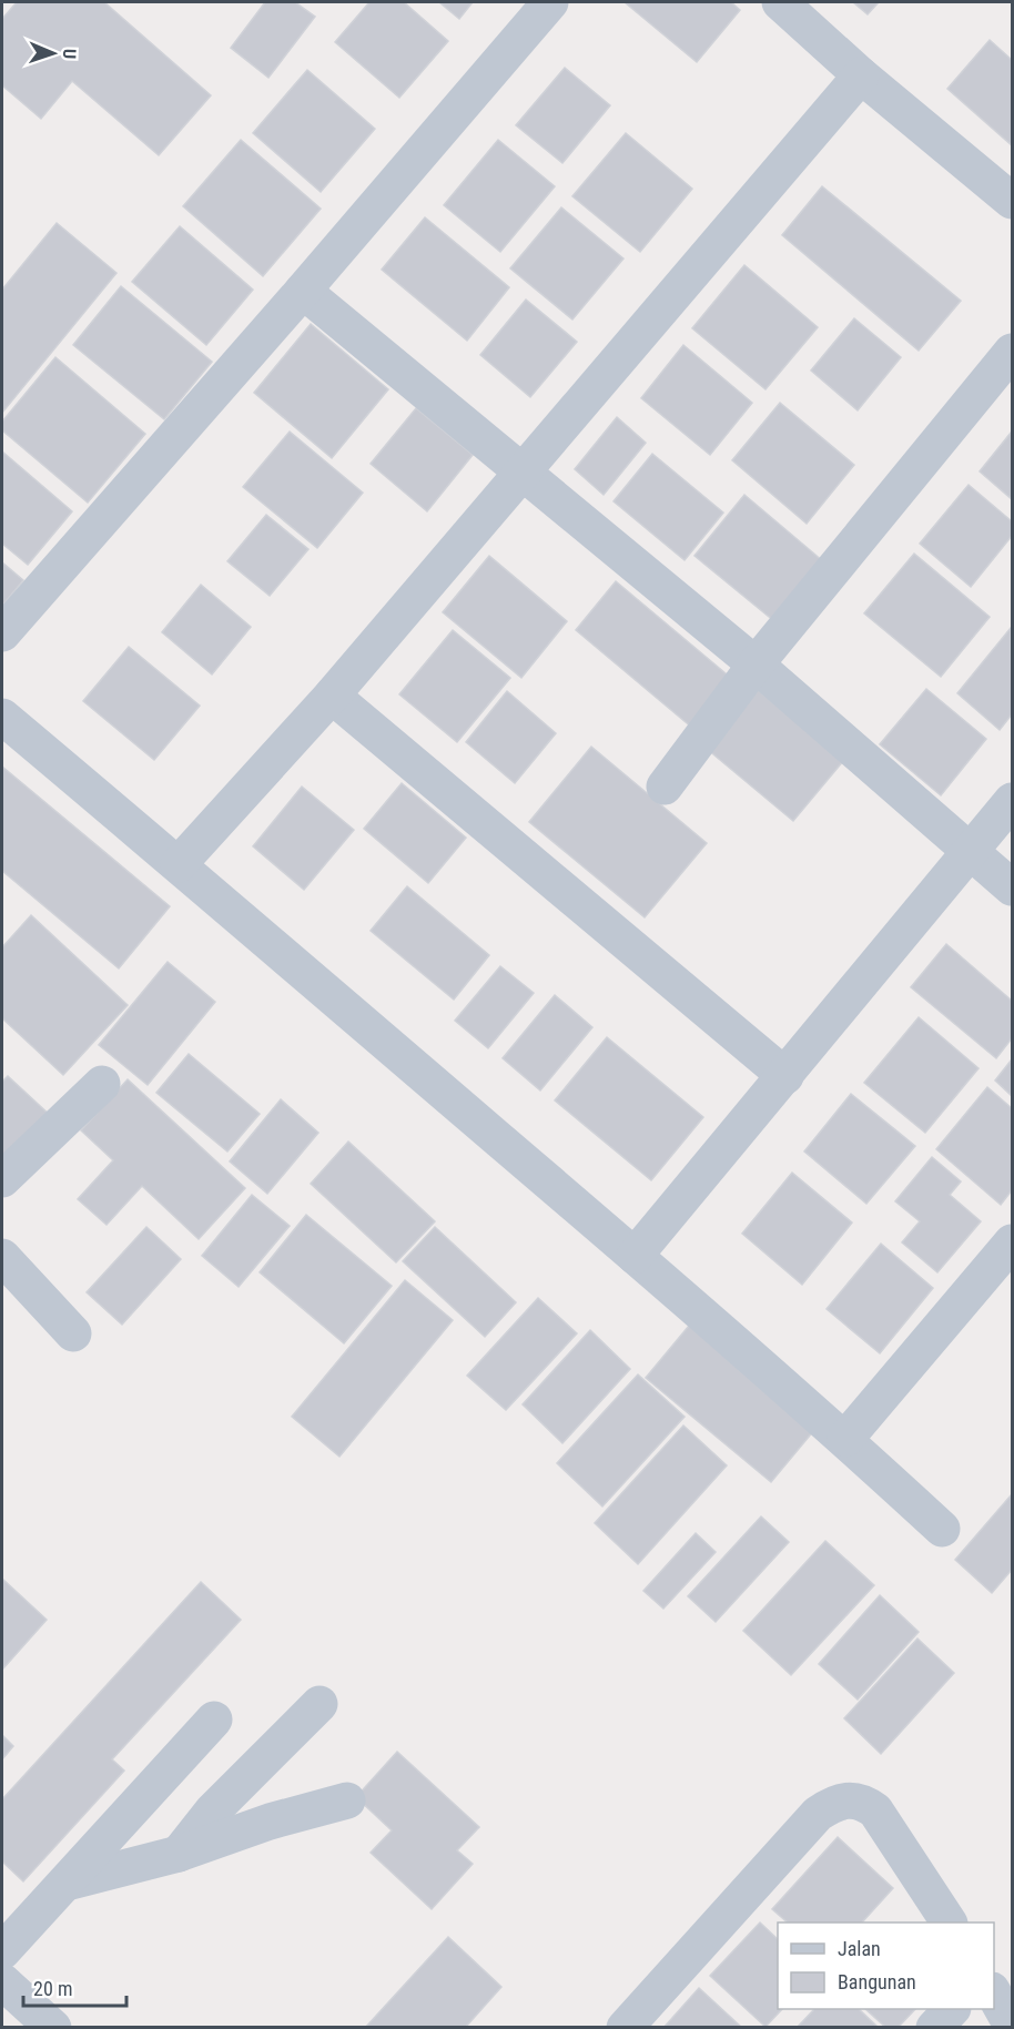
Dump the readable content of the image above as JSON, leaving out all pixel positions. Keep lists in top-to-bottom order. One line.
{"legend":["Jalan","Bangunan"],"scale_bar":"20 m","north":"right"}
